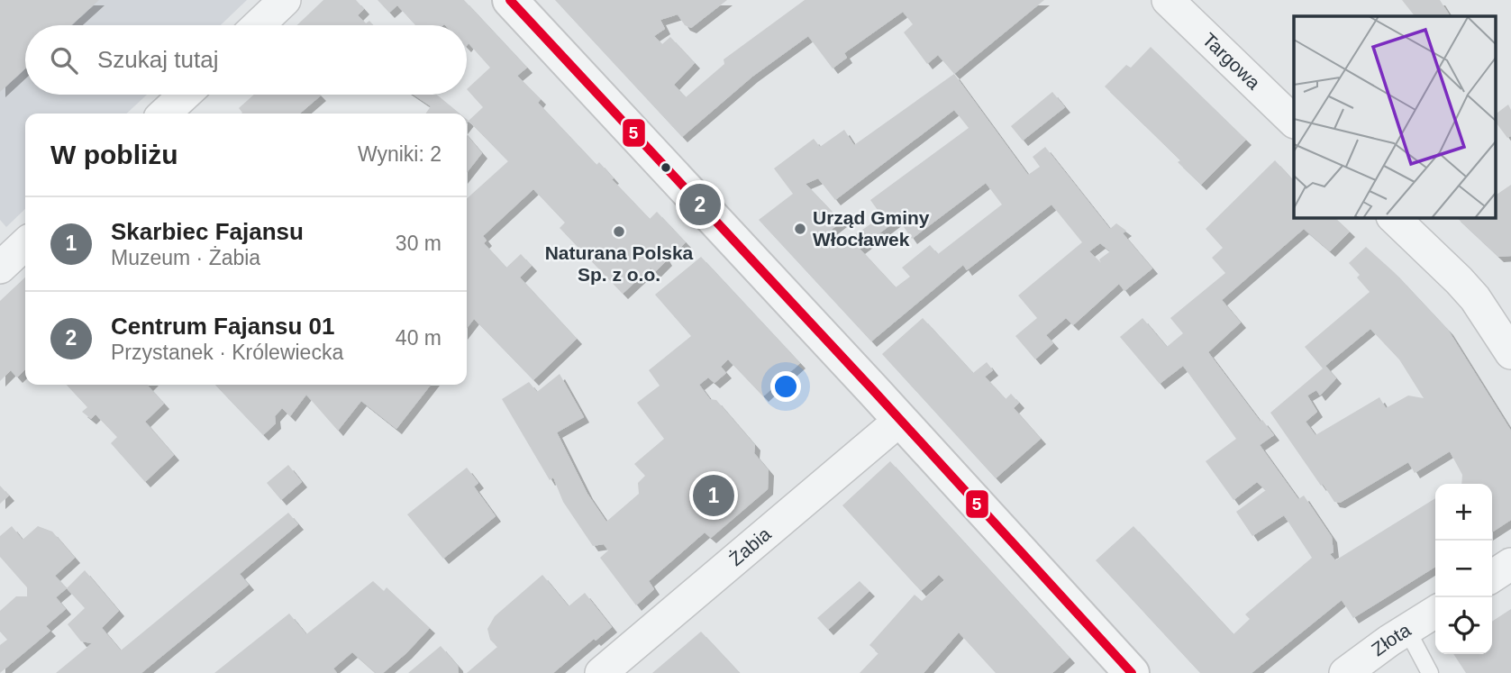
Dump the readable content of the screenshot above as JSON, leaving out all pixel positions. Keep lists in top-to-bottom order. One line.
{"streets":{"street":["Targowa","Żabia","Złota"]},"places":["Urząd Gminy Włocławek","Naturana Polska Sp. z o.o."],"lines":["transit line 5"],"page":{"search":"Szukaj tutaj","heading":["W pobliżu","Wyniki: 2"],"pins":["2","1"],"list":[{"mark":"1","name":"Skarbiec Fajansu","note":"Muzeum · Żabia","value":"30 m"},{"mark":"2","name":"Centrum Fajansu 01","note":"Przystanek · Królewiecka","value":"40 m"}],"map_buttons":["+","−"]}}
